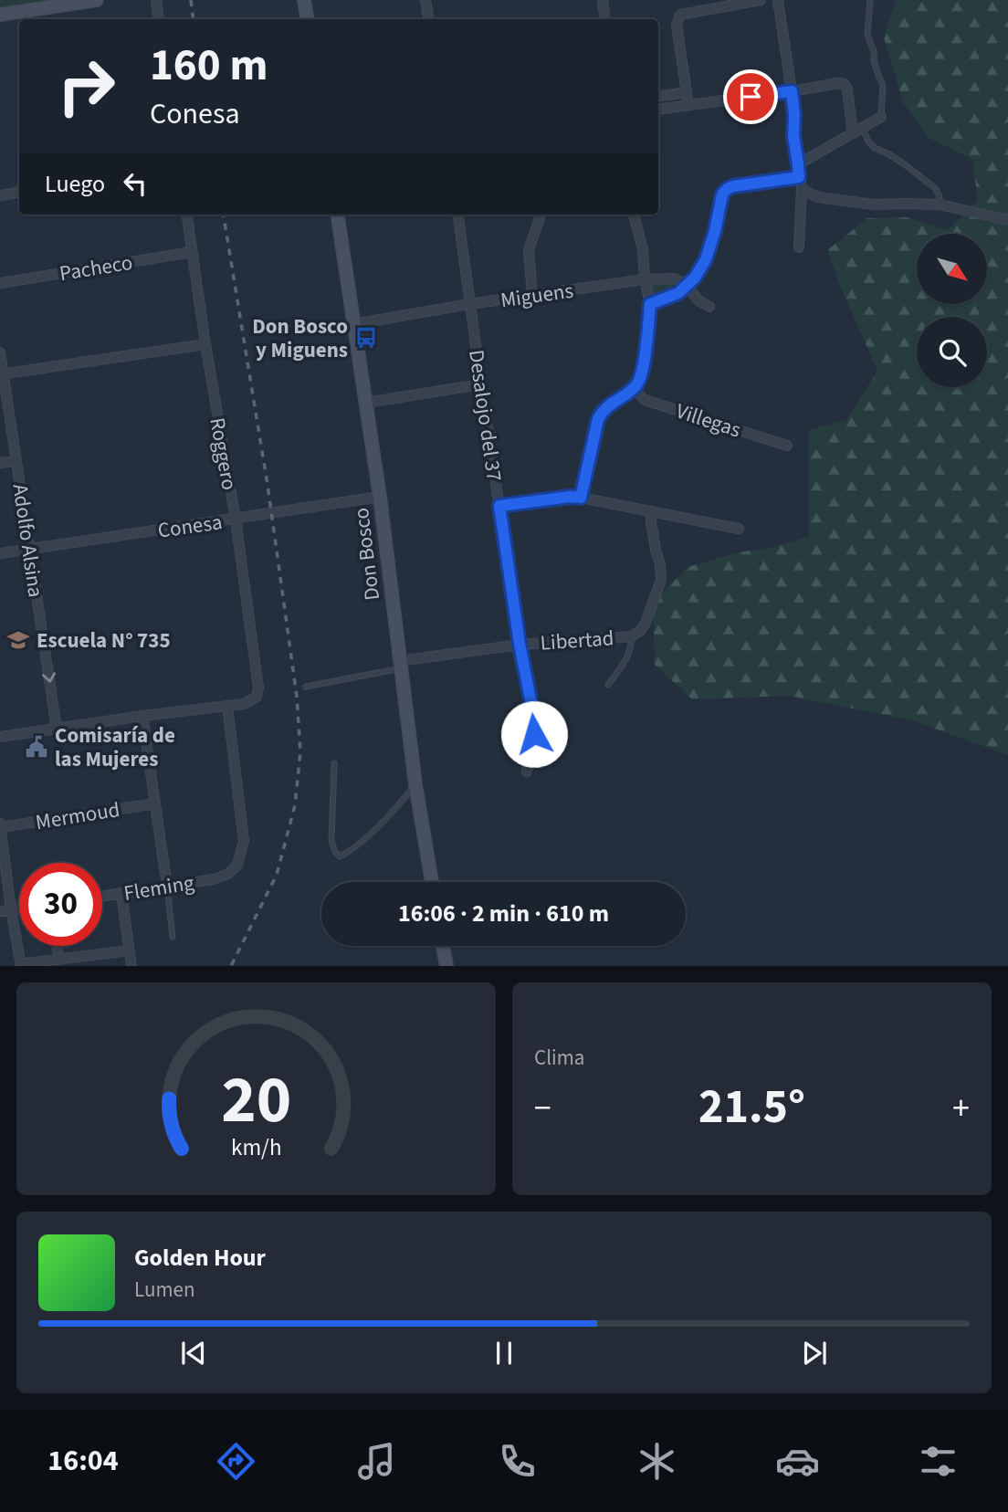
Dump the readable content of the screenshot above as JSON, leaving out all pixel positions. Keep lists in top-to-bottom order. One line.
{"streets":{"street":["Pacheco","Miguens","Desalojo del 37","Villegas","Roggero","Conesa","Adolfo Alsina","Don Bosco","Libertad","Mermoud","Fleming"]},"crossings":[["Pacheco","Roggero"],["Miguens","Desalojo del 37"],["Miguens","Don Bosco"],["Desalojo del 37","Libertad"],["Roggero","Conesa"],["Roggero","Fleming"],["Conesa","Adolfo Alsina"],["Conesa","Don Bosco"],["Don Bosco","Libertad"]],"one_way":["Adolfo Alsina"],"places":{"bus stop":["Don Bosco y Miguens"],"school or university":["Escuela N° 735"],"public building":["Comisaría de las Mujeres"]},"north":"bottom right","page":{"turn":["160 m","Conesa"],"then":"Luego","limit":"30","trip":"16:06 · 2 min · 610 m","tile":"Clima","heat":["−","21.5°","+"],"song":["Golden Hour","Lumen"],"tabs":"16:04","gauge":["20","km/h"]}}
